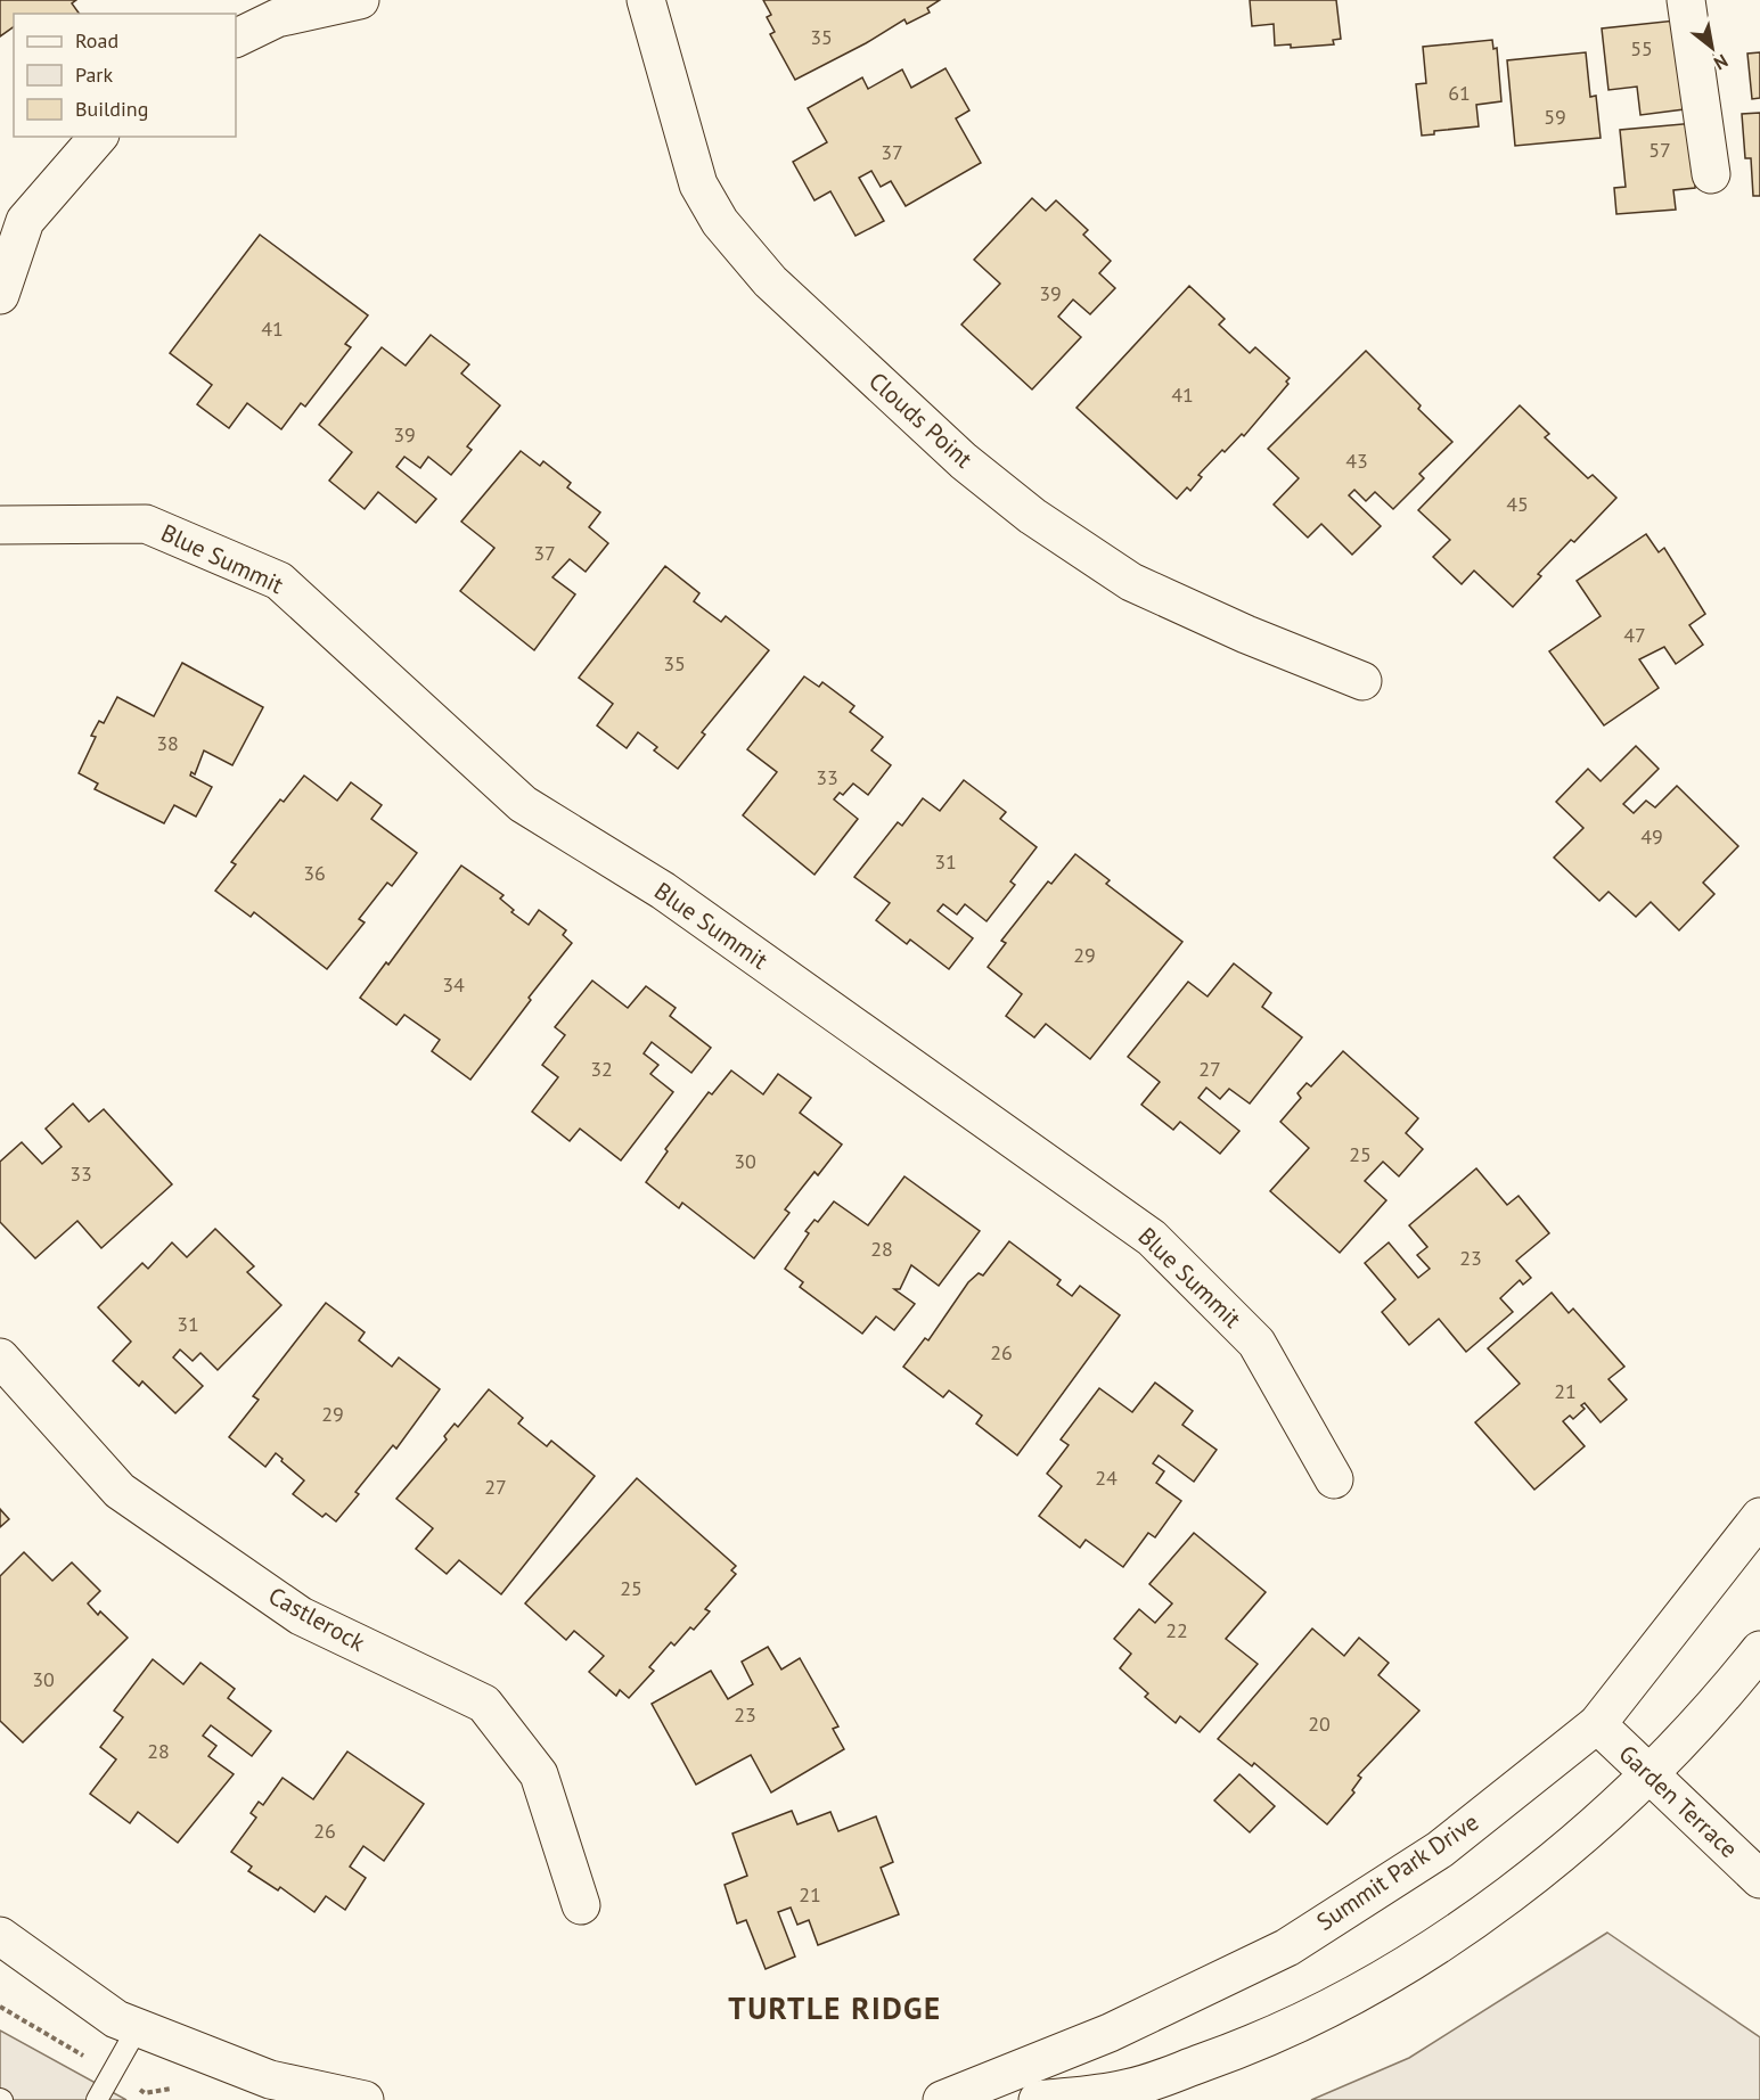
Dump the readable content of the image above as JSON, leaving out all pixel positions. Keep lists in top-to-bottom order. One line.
{"streets":{"street":["Clouds Point","Blue Summit","Castlerock","Garden Terrace","Summit Park Drive"]},"crossings":[["Garden Terrace","Summit Park Drive"]],"districts":["TURTLE RIDGE"],"house_numbers":["35","55","61","59","57","37","39","41","41","39","43","45","37","47","35","38","33","49","31","36","29","34","32","27","25","30","33","28","23","31","26","21","29","24","27","25","22","30","23","20","28","26","21"],"legend":["Road","Park","Building"],"north":"bottom right"}
